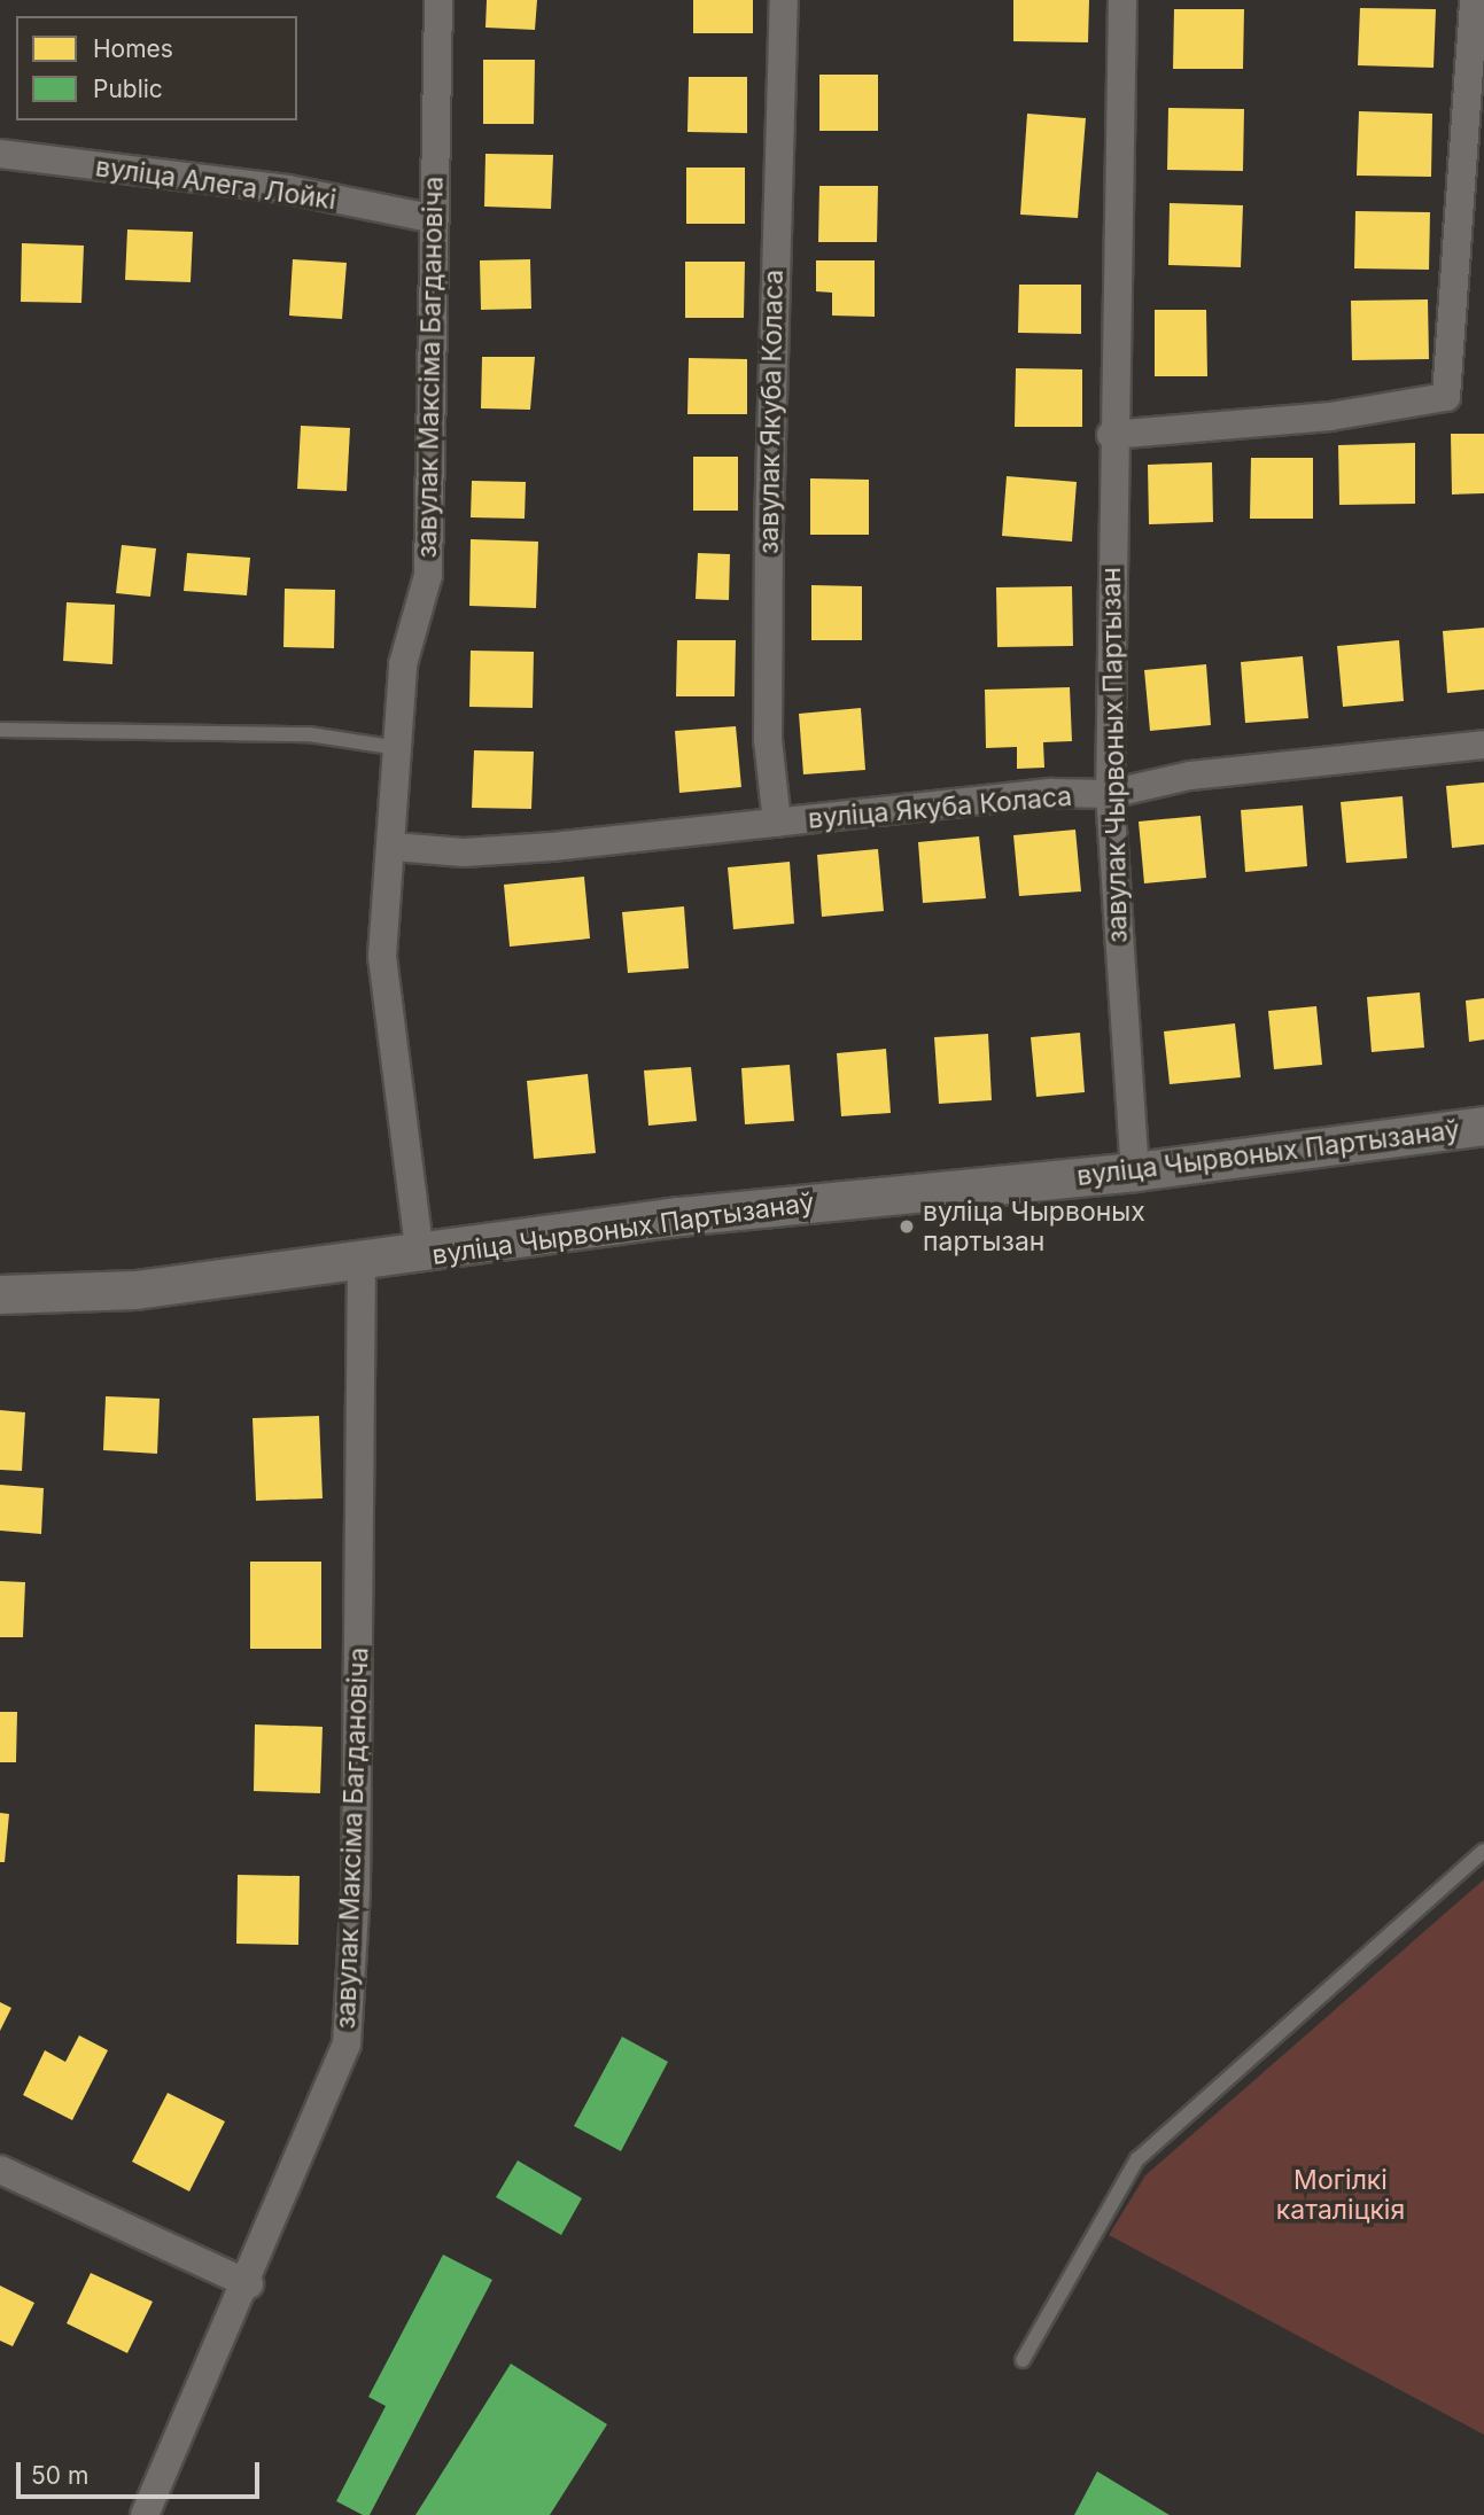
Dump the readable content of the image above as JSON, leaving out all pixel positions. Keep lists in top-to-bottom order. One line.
{"streets":{"street":["вуліца Алега Лойкі","завулак Максіма Багдановіча","завулак Якуба Коласа","завулак Чырвоных Партызан","вуліца Якуба Коласа","вуліца Чырвоных Партызанаў"]},"crossings":[["вуліца Алега Лойкі","завулак Максіма Багдановіча"],["завулак Максіма Багдановіча","вуліца Якуба Коласа"],["завулак Максіма Багдановіча","вуліца Чырвоных Партызанаў"],["завулак Якуба Коласа","вуліца Якуба Коласа"],["завулак Чырвоных Партызан","вуліца Якуба Коласа"],["завулак Чырвоных Партызан","вуліца Чырвоных Партызанаў"]],"parks":["Могілкі каталіцкія"],"places":["вуліца Чырвоных партызан"],"legend":["Homes","Public"],"scale_bar":"50 m"}
